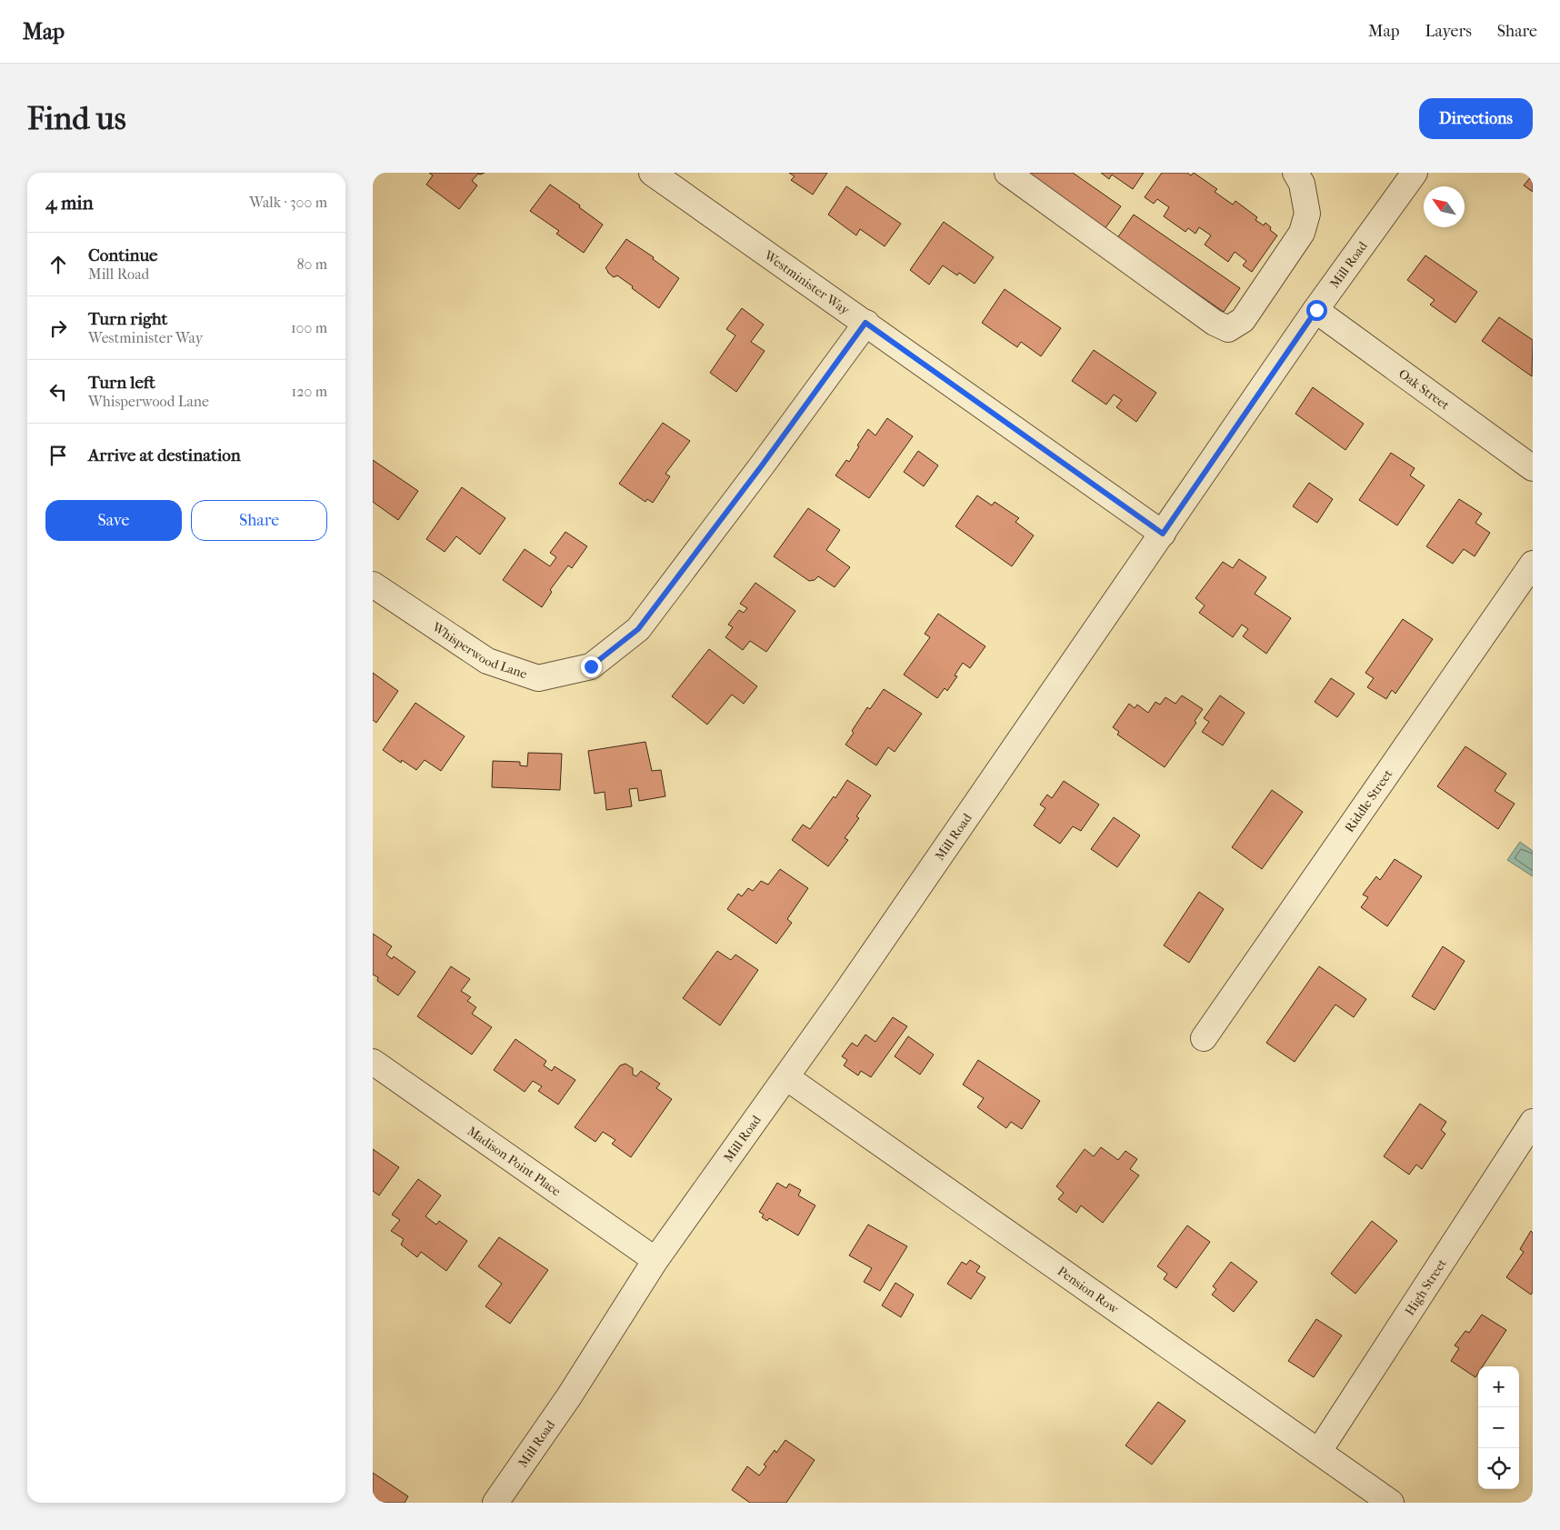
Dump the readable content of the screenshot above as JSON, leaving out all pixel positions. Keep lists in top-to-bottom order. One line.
{"streets":{"street":["Mill Road","Westminister Way","Oak Street","Whisperwood Lane","Riddle Street","Madison Point Place","High Street","Pension Row"]},"crossings":[["Mill Road","Westminister Way"],["Mill Road","Oak Street"],["Mill Road","Madison Point Place"],["Mill Road","Pension Row"],["Westminister Way","Whisperwood Lane"],["High Street","Pension Row"]],"north":"top left","page":{"header":"Map","nav":["Map","Layers","Share"],"buttons":["Directions",["Save","Share"]],"title":"Find us","heading":["4 min","Walk · 300 m"],"list":[["Continue","Mill Road","80 m"],["Turn right","Westminister Way","100 m"],["Turn left","Whisperwood Lane","120 m"],"Arrive at destination"],"map_buttons":["+","−"]}}
